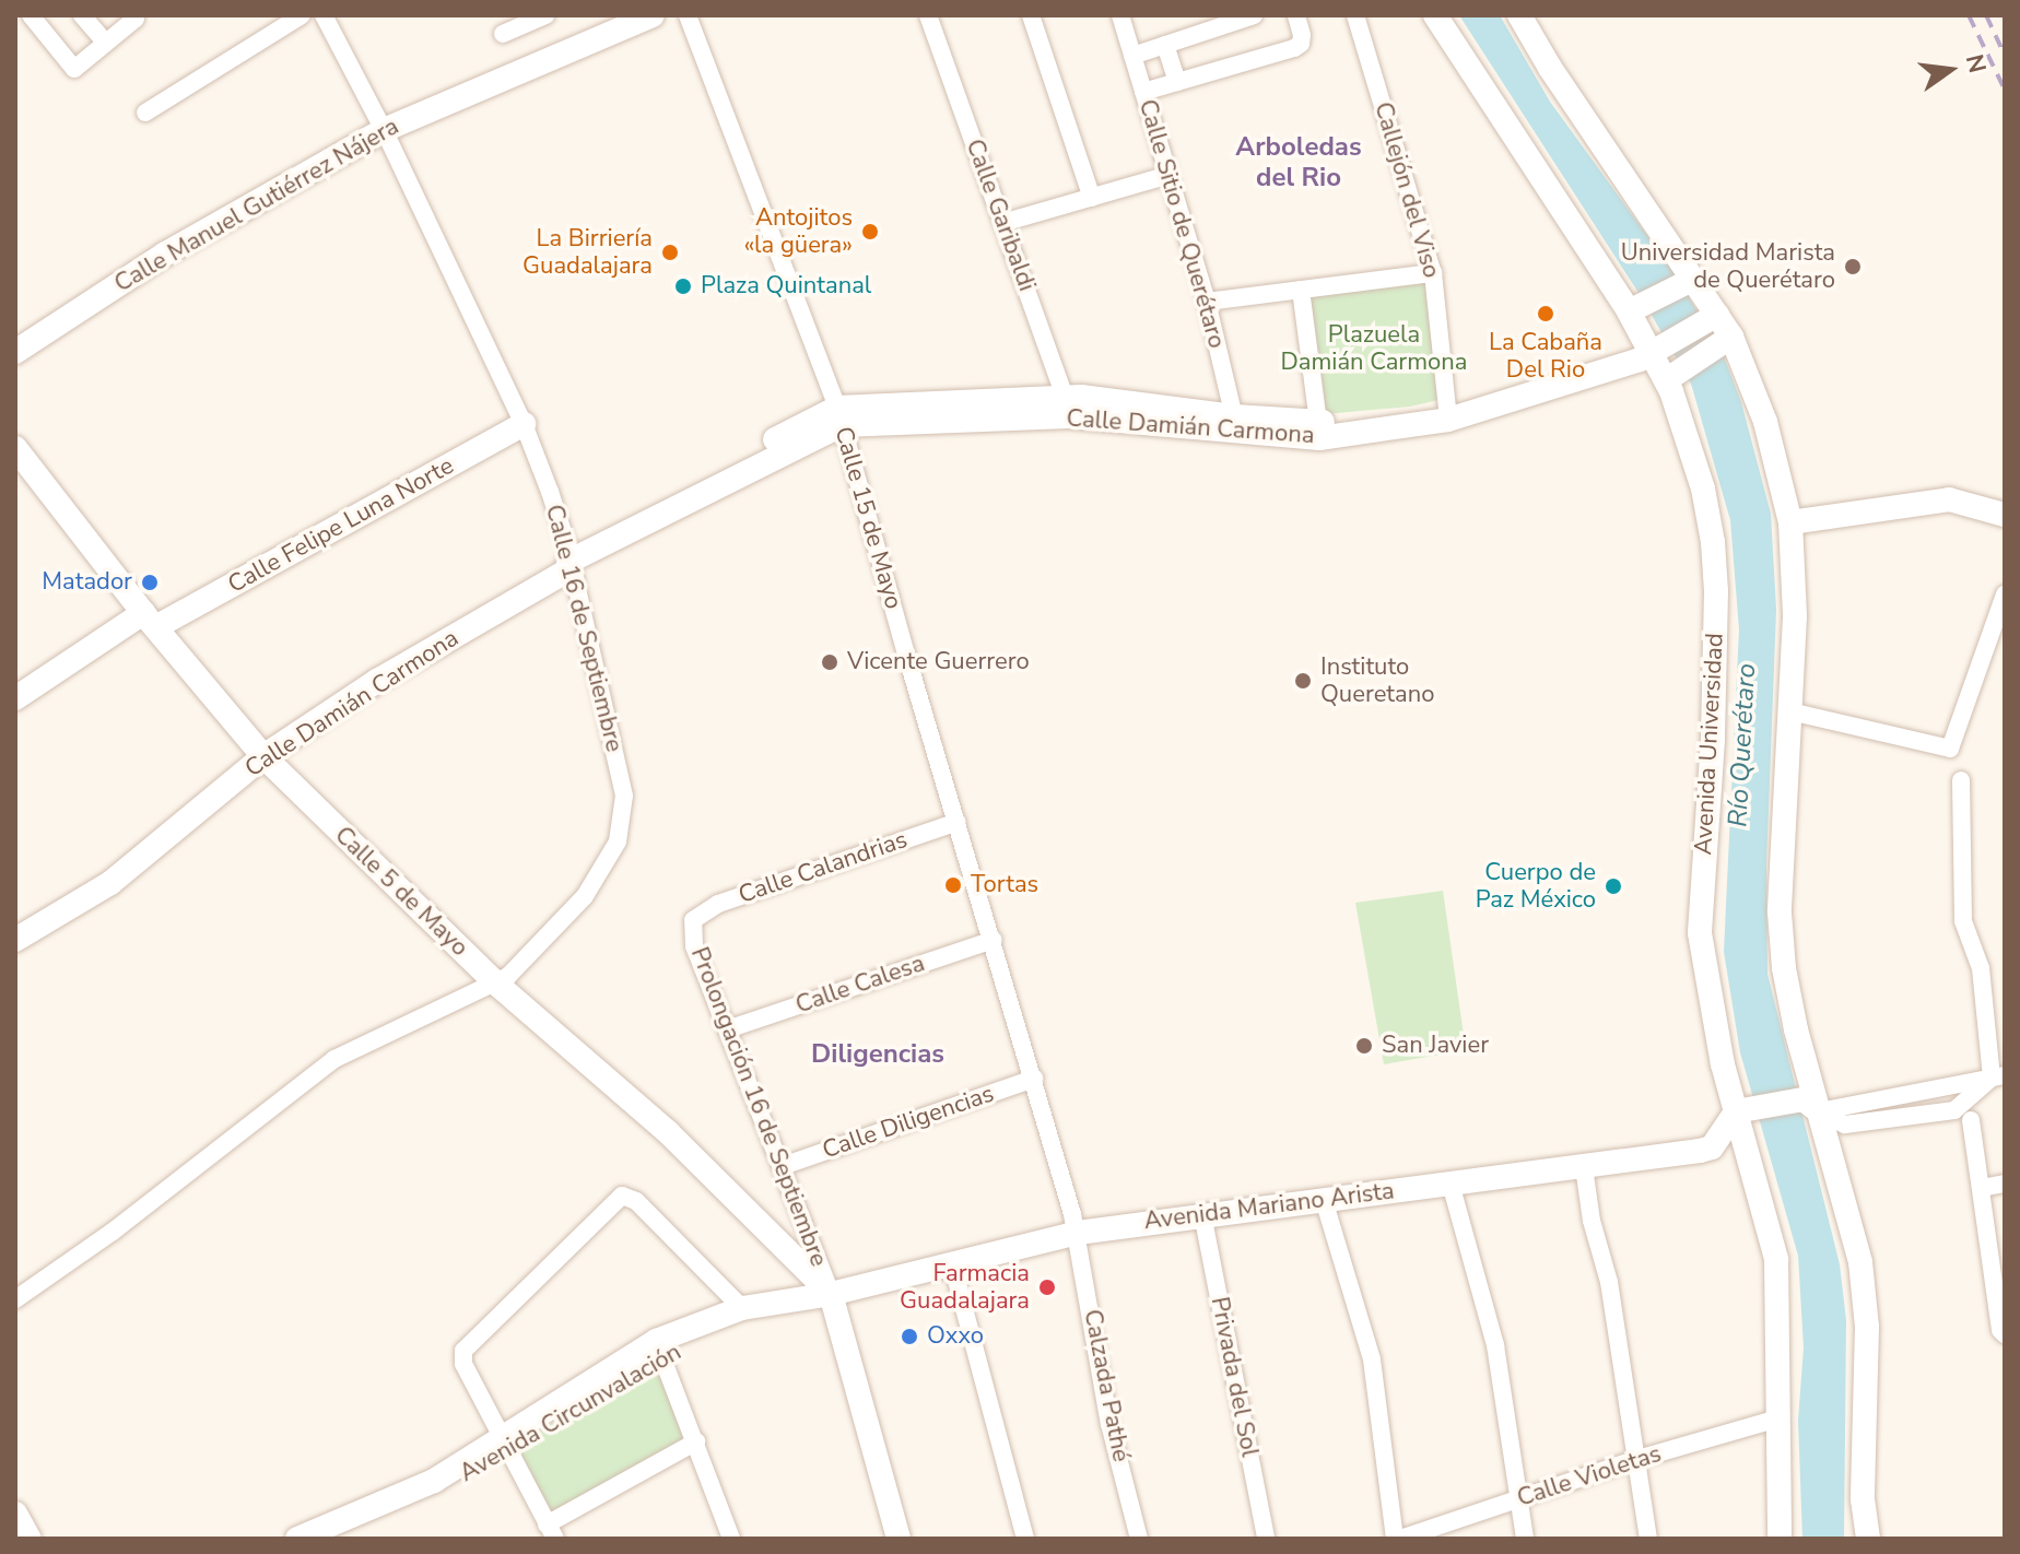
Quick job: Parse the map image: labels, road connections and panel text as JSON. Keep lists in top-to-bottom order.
{
  "streets": {
    "street": [
      "Callejón del Viso",
      "Calle Manuel Gutiérrez Nájera",
      "Calle Garibaldi",
      "Calle Sitio de Querétaro",
      "Calle Damián Carmona",
      "Calle 15 de Mayo",
      "Calle Felipe Luna Norte",
      "Calle 16 de Septiembre",
      "Avenida Universidad",
      "Calle Calandrias",
      "Calle 5 de Mayo",
      "Calle Calesa",
      "Prolongación 16 de Septiembre",
      "Calle Diligencias",
      "Avenida Mariano Arista",
      "Privada del Sol",
      "Calzada Pathé",
      "Avenida Circunvalación",
      "Calle Violetas"
    ]
  },
  "crossings": [
    ["Callejón del Viso", "Calle Damián Carmona"],
    ["Calle Manuel Gutiérrez Nájera", "Calle 16 de Septiembre"],
    ["Calle Garibaldi", "Calle Damián Carmona"],
    ["Calle Sitio de Querétaro", "Calle Damián Carmona"],
    ["Calle Damián Carmona", "Calle 15 de Mayo"],
    ["Calle Damián Carmona", "Calle 16 de Septiembre"],
    ["Calle Damián Carmona", "Avenida Universidad"],
    ["Calle Damián Carmona", "Calle 5 de Mayo"],
    ["Calle 15 de Mayo", "Calle Calandrias"],
    ["Calle 15 de Mayo", "Calle Calesa"],
    ["Calle 15 de Mayo", "Calle Diligencias"],
    ["Calle 15 de Mayo", "Avenida Mariano Arista"],
    ["Calle 15 de Mayo", "Calzada Pathé"],
    ["Calle Felipe Luna Norte", "Calle 16 de Septiembre"],
    ["Calle Felipe Luna Norte", "Calle 5 de Mayo"],
    ["Calle 16 de Septiembre", "Calle 5 de Mayo"],
    ["Avenida Universidad", "Avenida Mariano Arista"],
    ["Avenida Universidad", "Calle Violetas"],
    ["Calle Calandrias", "Prolongación 16 de Septiembre"],
    ["Calle 5 de Mayo", "Prolongación 16 de Septiembre"],
    ["Calle 5 de Mayo", "Avenida Mariano Arista"],
    ["Calle 5 de Mayo", "Avenida Circunvalación"],
    ["Calle Calesa", "Prolongación 16 de Septiembre"],
    ["Prolongación 16 de Septiembre", "Calle Diligencias"],
    ["Prolongación 16 de Septiembre", "Avenida Mariano Arista"],
    ["Prolongación 16 de Septiembre", "Avenida Circunvalación"],
    ["Avenida Mariano Arista", "Privada del Sol"],
    ["Avenida Mariano Arista", "Calzada Pathé"],
    ["Avenida Mariano Arista", "Avenida Circunvalación"]
  ],
  "districts": ["Arboledas del Rio", "Diligencias"],
  "water": ["Río Querétaro"],
  "parks": ["Plazuela Damián Carmona"],
  "places": [
    "Antojitos «la güera»",
    "La Birriería Guadalajara",
    "Universidad Marista de Querétaro",
    "Plaza Quintanal",
    "La Cabaña Del Rio",
    "Matador",
    "Vicente Guerrero",
    "Instituto Queretano",
    "Tortas",
    "Cuerpo de Paz México",
    "San Javier",
    "Farmacia Guadalajara",
    "Oxxo"
  ],
  "north": "right"
}
